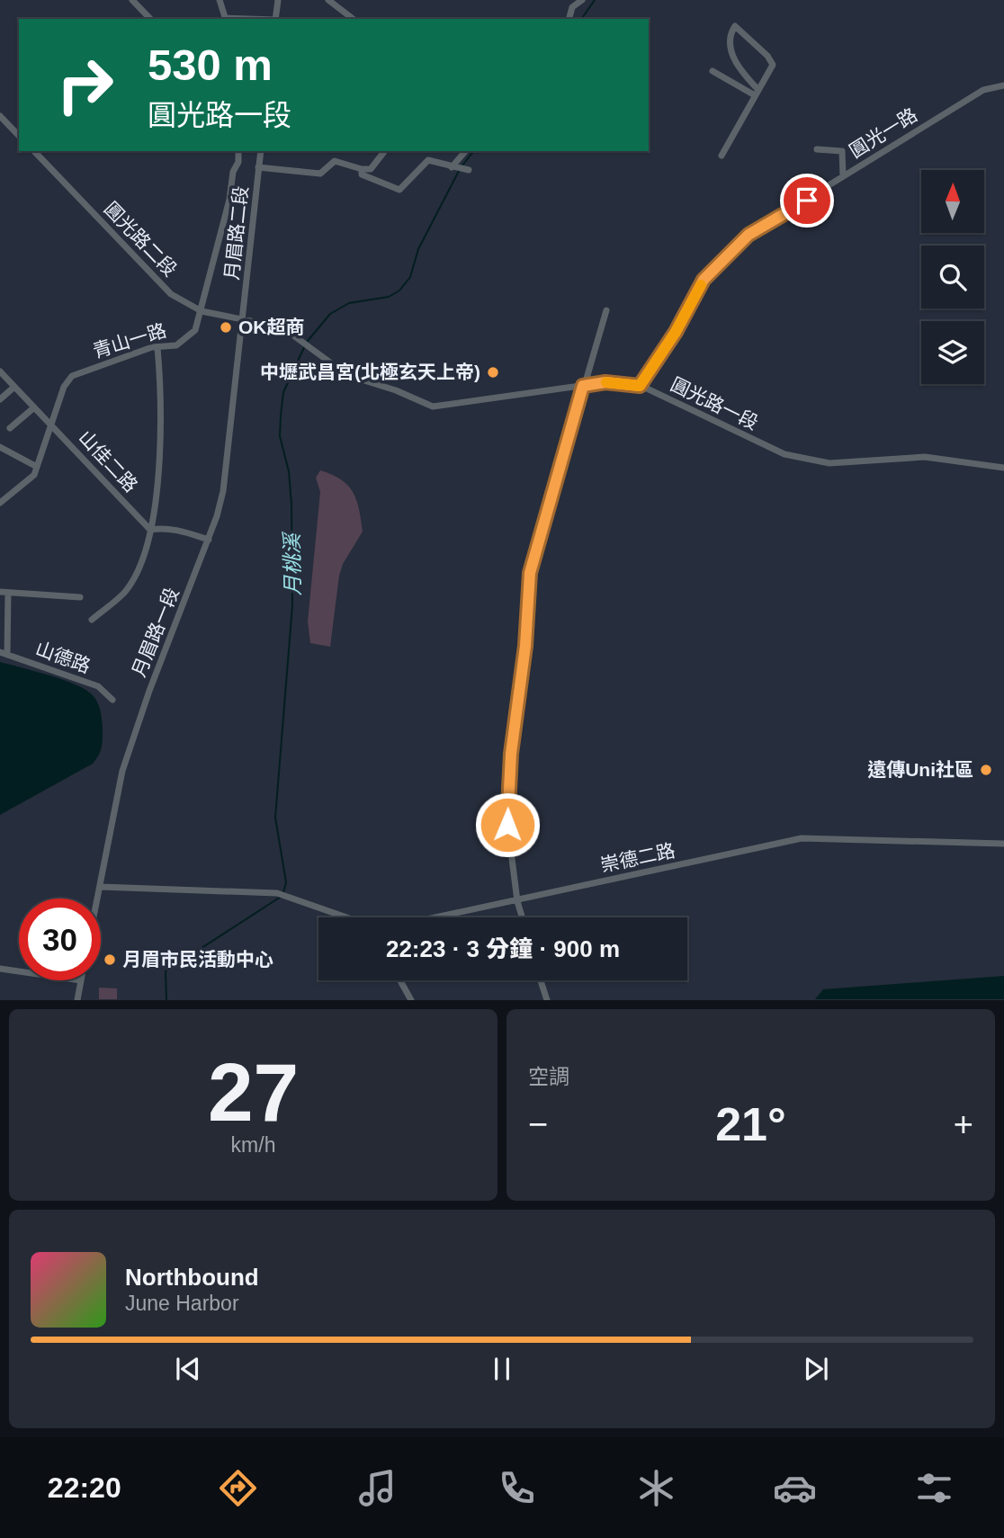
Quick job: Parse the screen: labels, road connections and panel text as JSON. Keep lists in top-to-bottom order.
{
  "streets": {
    "street": [
      "圓光一路",
      "月眉路二段",
      "圓光路二段",
      "青山一路",
      "圓光路一段",
      "山佳二路",
      "月眉路一段",
      "山德路",
      "崇德二路"
    ]
  },
  "crossings": [
    ["圓光一路", "圓光路一段"],
    ["月眉路二段", "圓光路二段"],
    ["月眉路二段", "圓光路一段"],
    ["月眉路二段", "月眉路一段"],
    ["圓光路二段", "青山一路"],
    ["圓光路二段", "圓光路一段"],
    ["圓光路二段", "月眉路一段"],
    ["青山一路", "山佳二路"],
    ["圓光路一段", "月眉路一段"],
    ["月眉路一段", "崇德二路"]
  ],
  "water": ["月桃溪"],
  "places": [
    "OK超商",
    "中壢武昌宮(北極玄天上帝)",
    "遠傳Uni社區",
    "月眉市民活動中心"
  ],
  "north": "top",
  "page": {
    "turn": ["530 m", "圓光路一段"],
    "limit": "30",
    "trip": "22:23 · 3 分鐘 · 900 m",
    "tile": [
      ["27", "km/h"],
      "空調"
    ],
    "heat": ["−", "21°", "+"],
    "song": ["Northbound", "June Harbor"],
    "tabs": "22:20"
  }
}
